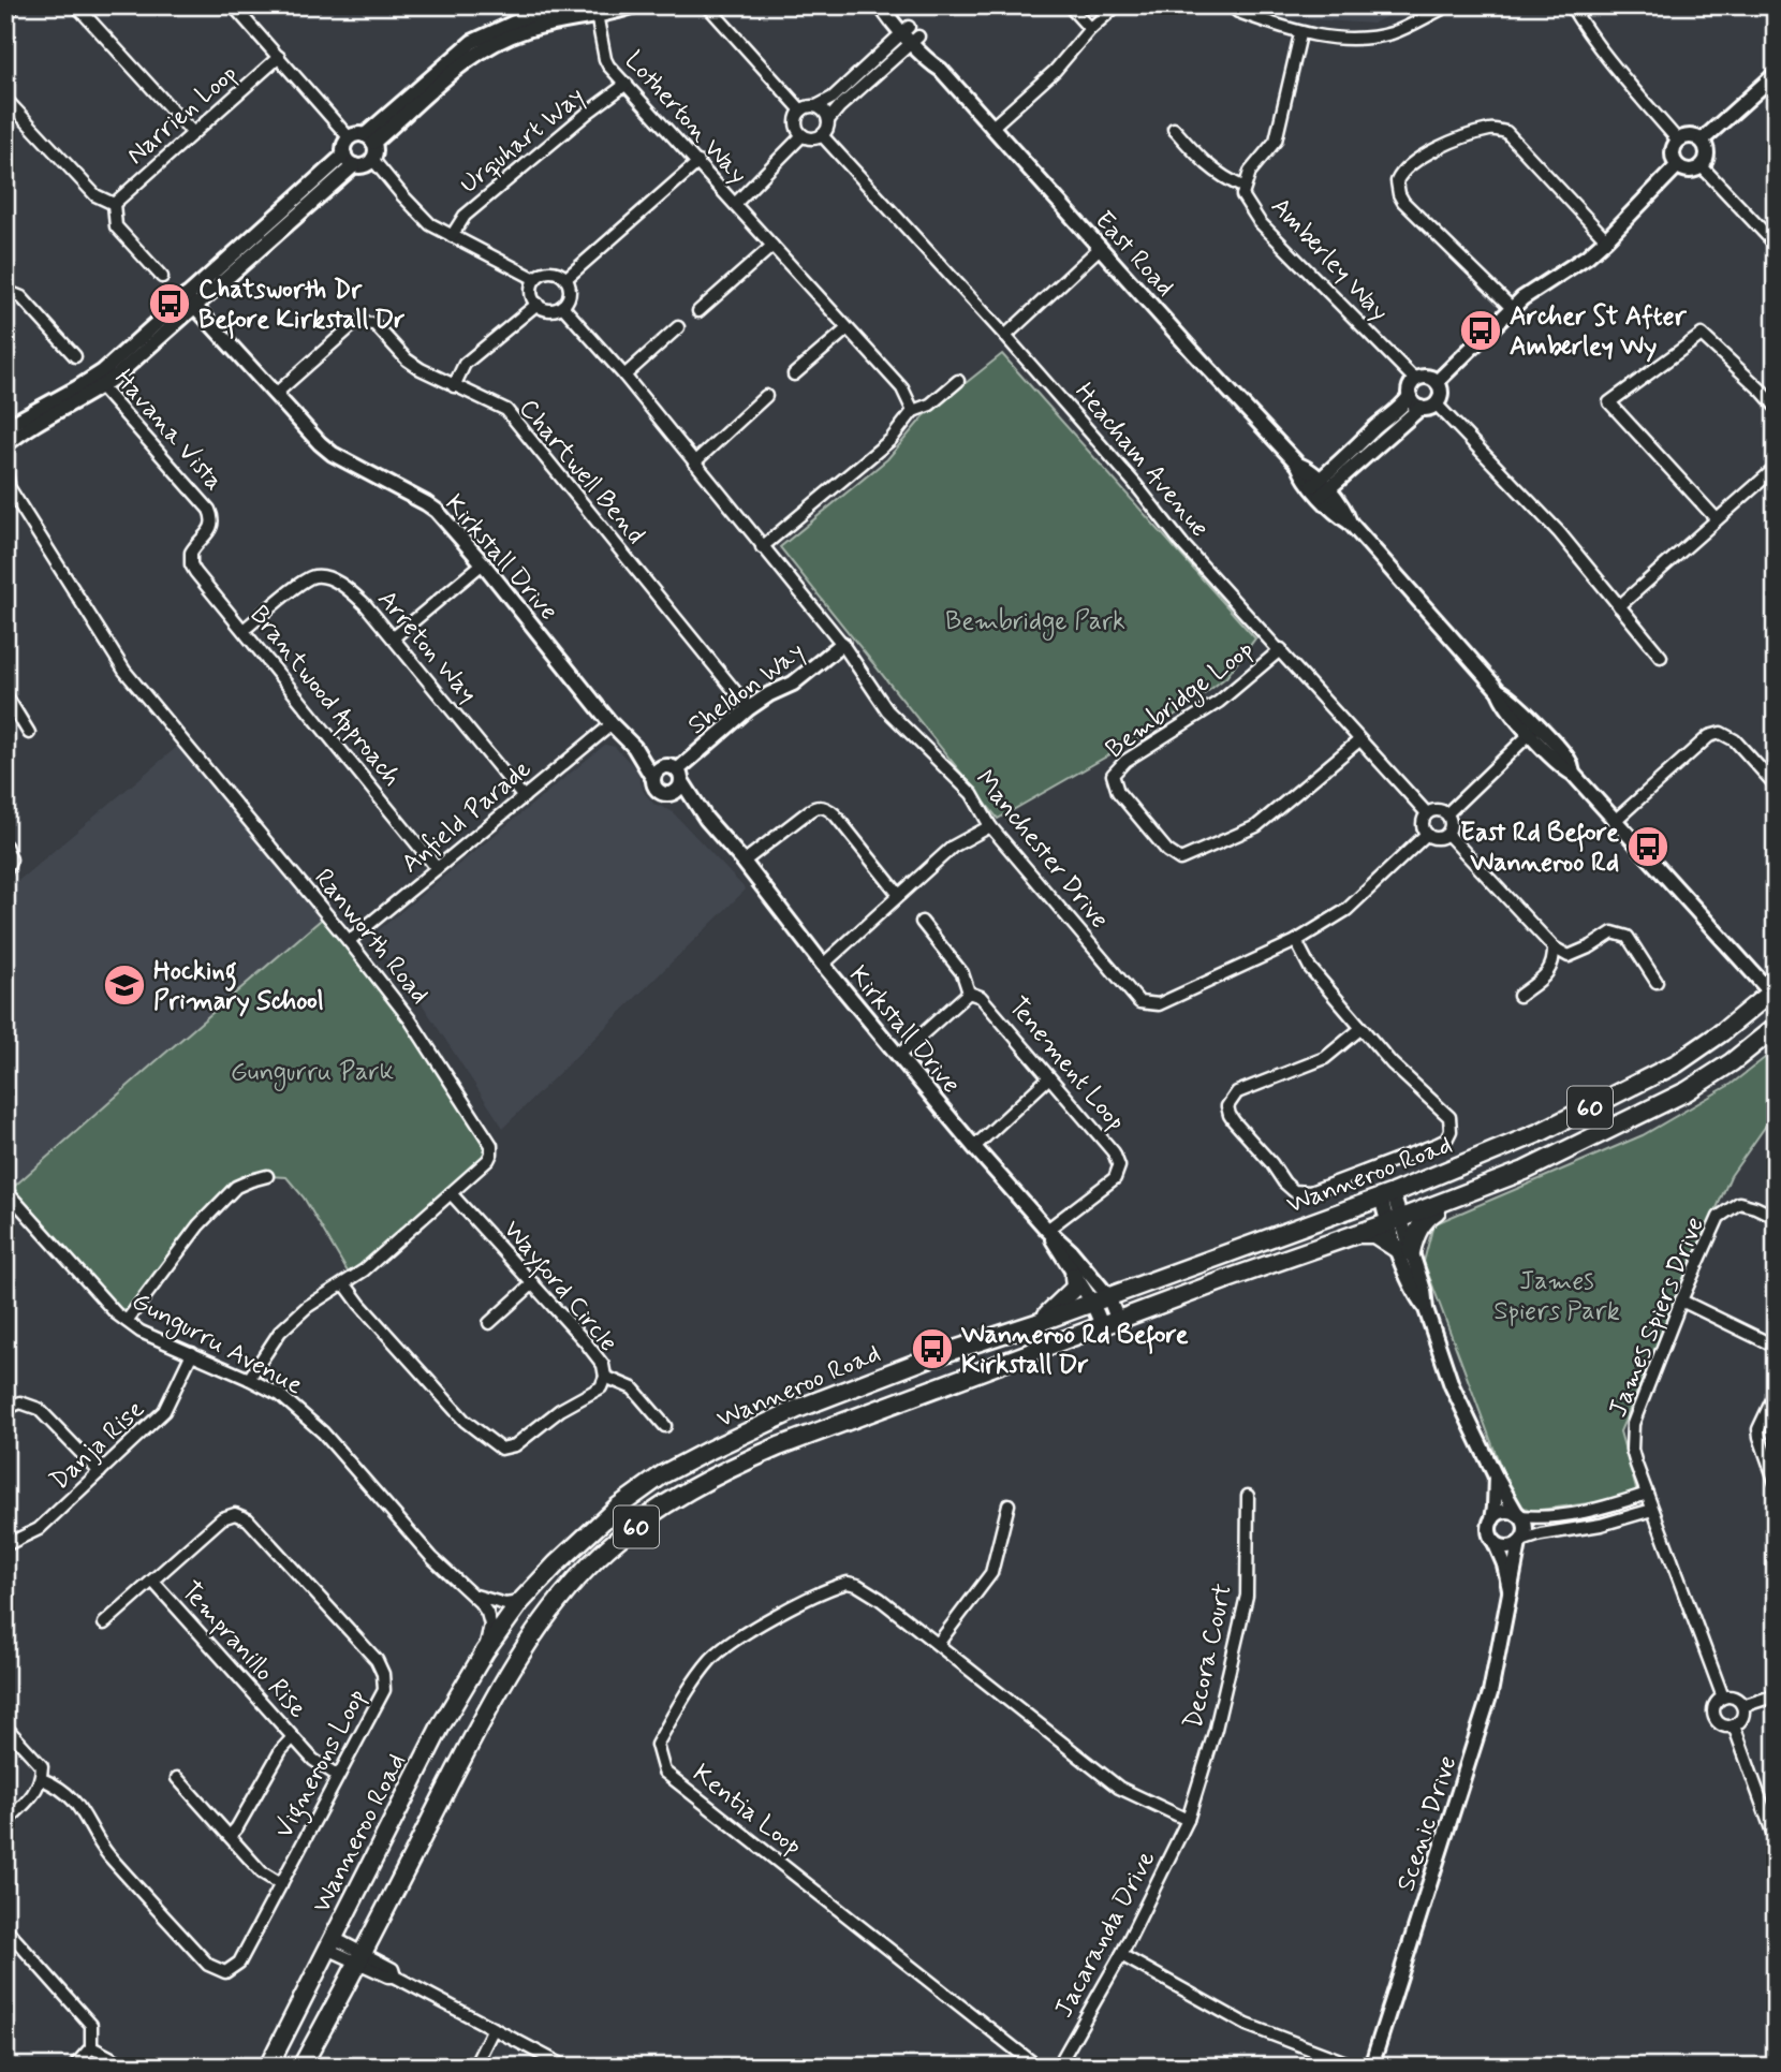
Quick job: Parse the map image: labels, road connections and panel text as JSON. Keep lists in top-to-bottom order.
{
  "streets": {
    "highway": ["60", "Wanneroo Road"],
    "street": [
      "Narrien Loop",
      "Lotherton Way",
      "Urquhart Way",
      "East Road",
      "Amberley Way",
      "Havana Vista",
      "Heacham Avenue",
      "Chartwell Bend",
      "Kirkstall Drive",
      "Arreton Way",
      "Sheldon Way",
      "Brantwood Approach",
      "Bembridge Loop",
      "Anfield Parade",
      "Manchester Drive",
      "Ranworth Road",
      "Tenement Loop",
      "Wayford Circle",
      "James Spiers Drive",
      "Gungurru Avenue",
      "Danja Rise",
      "Tempranillo Rise",
      "Decora Court",
      "Vignerons Loop",
      "Kentia Loop",
      "Scenic Drive",
      "Jacaranda Drive"
    ]
  },
  "crossings": [
    ["Lotherton Way", "Urquhart Way"],
    ["East Road", "Wanneroo Road"],
    ["Havana Vista", "Brantwood Approach"],
    ["Heacham Avenue", "Bembridge Loop"],
    ["Heacham Avenue", "Manchester Drive"],
    ["Chartwell Bend", "Kirkstall Drive"],
    ["Chartwell Bend", "Sheldon Way"],
    ["Kirkstall Drive", "Sheldon Way"],
    ["Kirkstall Drive", "Anfield Parade"],
    ["Kirkstall Drive", "Tenement Loop"],
    ["Kirkstall Drive", "Wanneroo Road"],
    ["Arreton Way", "Brantwood Approach"],
    ["Arreton Way", "Anfield Parade"],
    ["Sheldon Way", "Manchester Drive"],
    ["Brantwood Approach", "Anfield Parade"],
    ["Anfield Parade", "Ranworth Road"],
    ["Ranworth Road", "Wayford Circle"],
    ["Ranworth Road", "Gungurru Avenue"],
    ["Wanneroo Road", "Gungurru Avenue"],
    ["Gungurru Avenue", "Danja Rise"],
    ["Tempranillo Rise", "Vignerons Loop"],
    ["Decora Court", "Kentia Loop"],
    ["Decora Court", "Jacaranda Drive"],
    ["Kentia Loop", "Jacaranda Drive"]
  ],
  "parks": ["Bembridge Park", "Gungurru Park", "James Spiers Park"],
  "places": {
    "bus stop": [
      "Chatsworth Dr Before Kirkstall Dr",
      "Archer St After Amberley Wy",
      "East Rd Before Wanneroo Rd",
      "Wanneroo Rd Before Kirkstall Dr"
    ],
    "school or university": ["Hocking Primary School"]
  }
}
